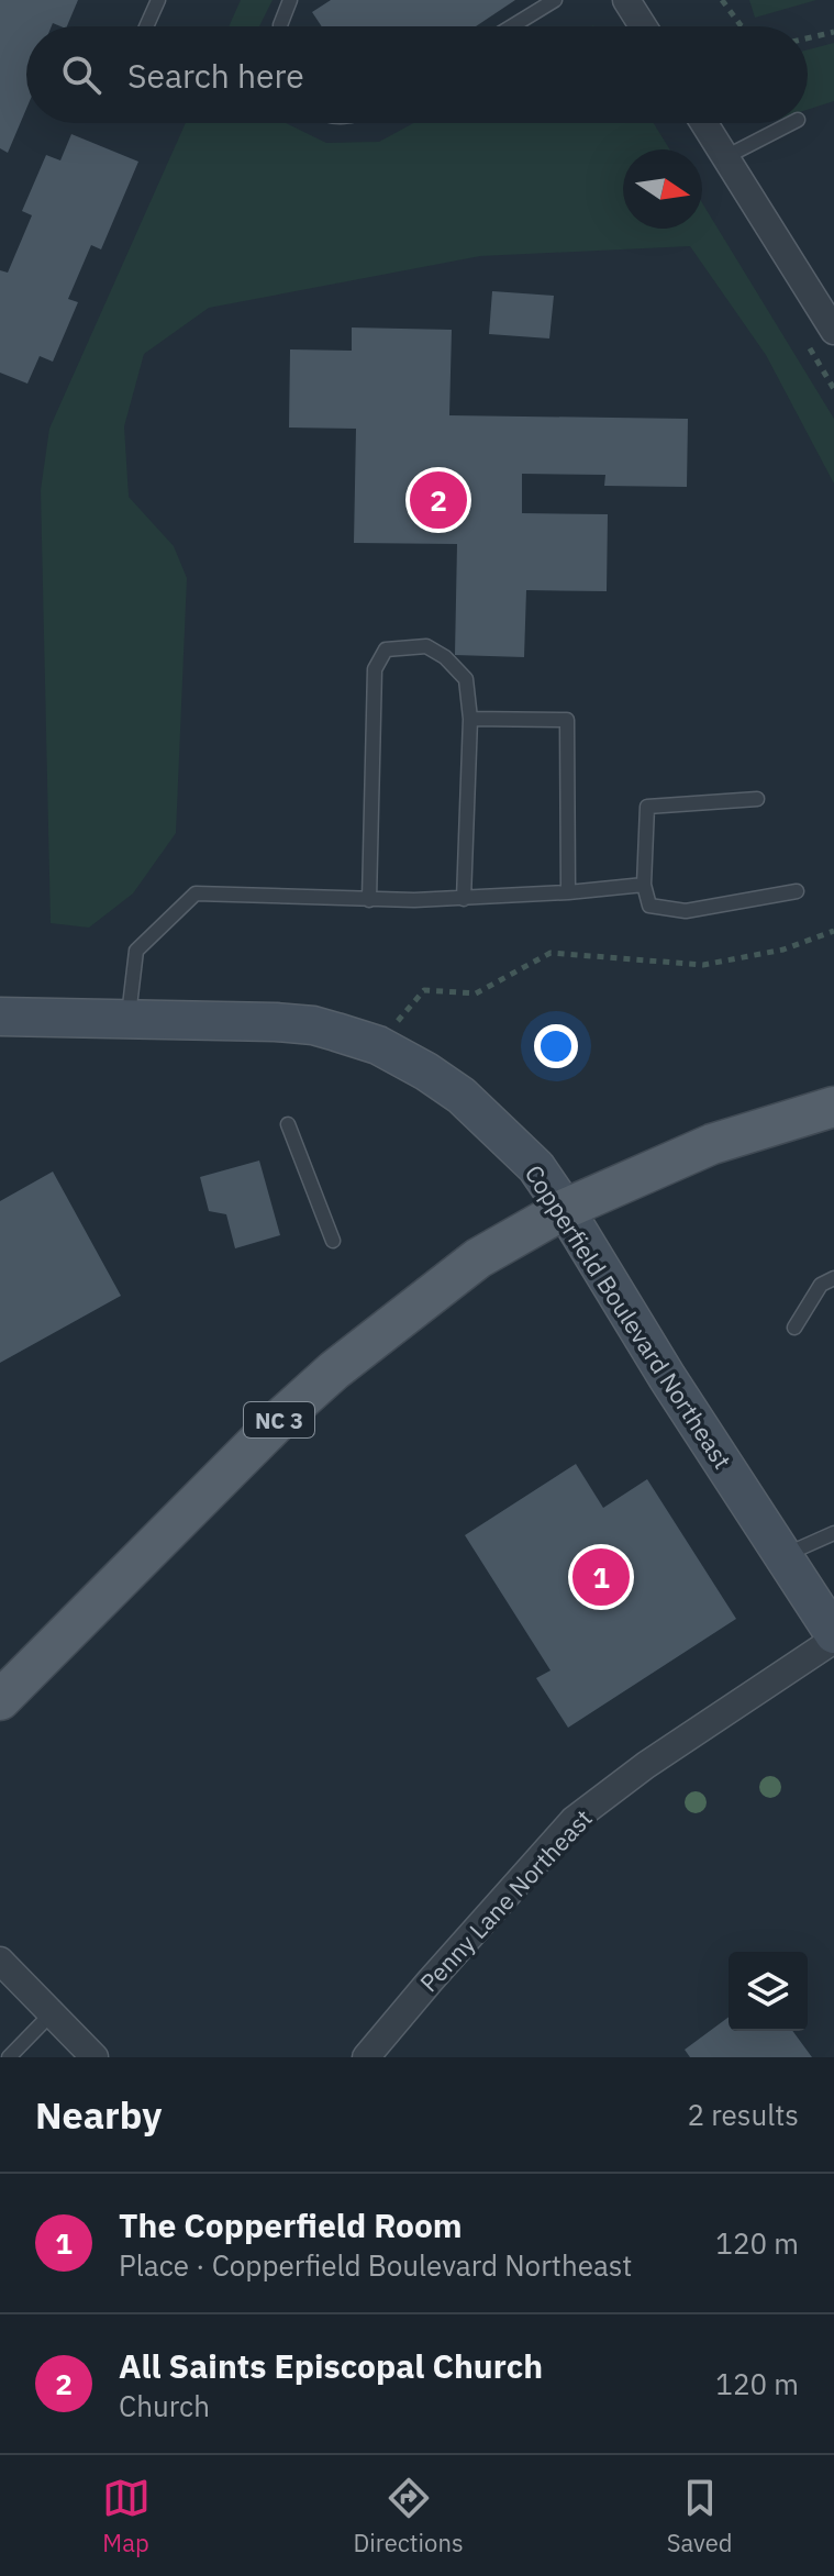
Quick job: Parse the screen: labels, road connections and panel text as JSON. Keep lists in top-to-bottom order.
{
  "streets": {
    "main road": ["Copperfield Boulevard Northeast", "NC 3"],
    "street": ["Penny Lane Northeast"]
  },
  "crossings": [
    ["Copperfield Boulevard Northeast", "NC 3"],
    ["Copperfield Boulevard Northeast", "Penny Lane Northeast"]
  ],
  "north": "right",
  "page": {
    "search": "Search here",
    "pins": ["2", "1"],
    "heading": ["Nearby", "2 results"],
    "list": [
      {
        "mark": "1",
        "name": "The Copperfield Room",
        "note": "Place · Copperfield Boulevard Northeast",
        "value": "120 m"
      },
      {
        "mark": "2",
        "name": "All Saints Episcopal Church",
        "note": "Church",
        "value": "120 m"
      }
    ],
    "nav": ["Map", "Directions", "Saved"]
  }
}
